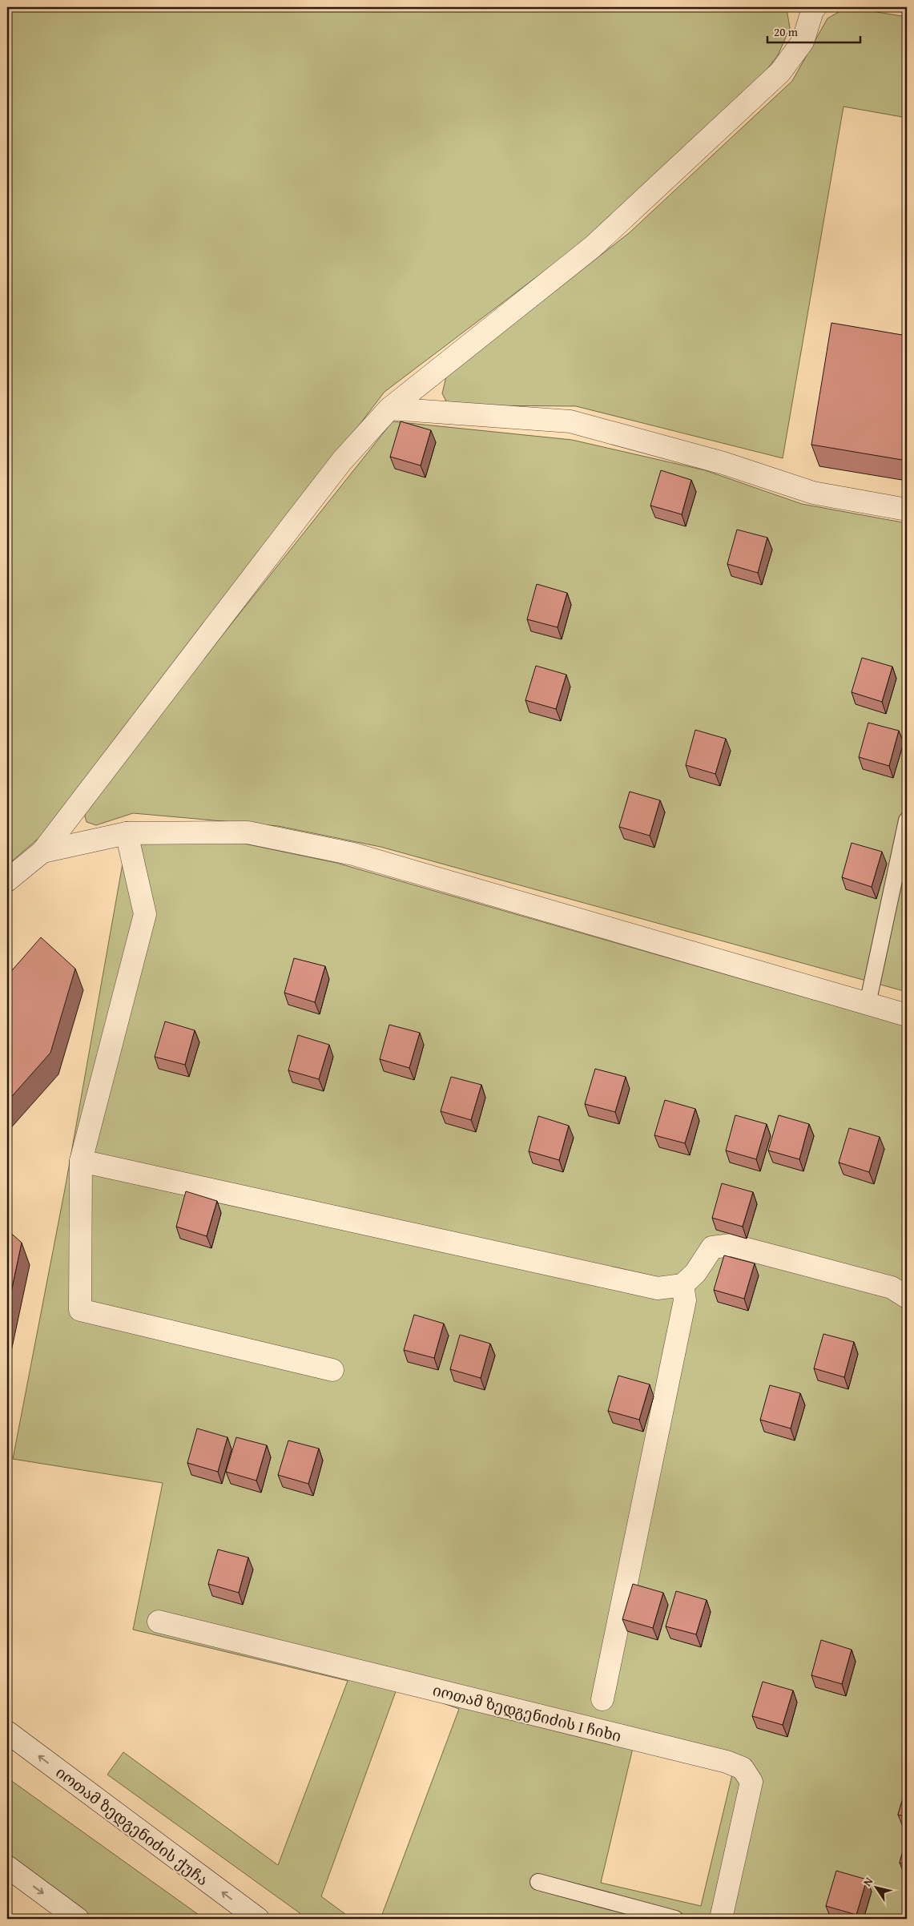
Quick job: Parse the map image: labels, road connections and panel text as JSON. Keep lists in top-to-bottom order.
{
  "streets": {
    "street": ["იოთამ ზედგენიძის I ჩიხი", "იოთამ ზედგენიძის ქუჩა"]
  },
  "one_way": ["იოთამ ზედგენიძის ქუჩა"],
  "scale_bar": "20 m",
  "north": "top left"
}
